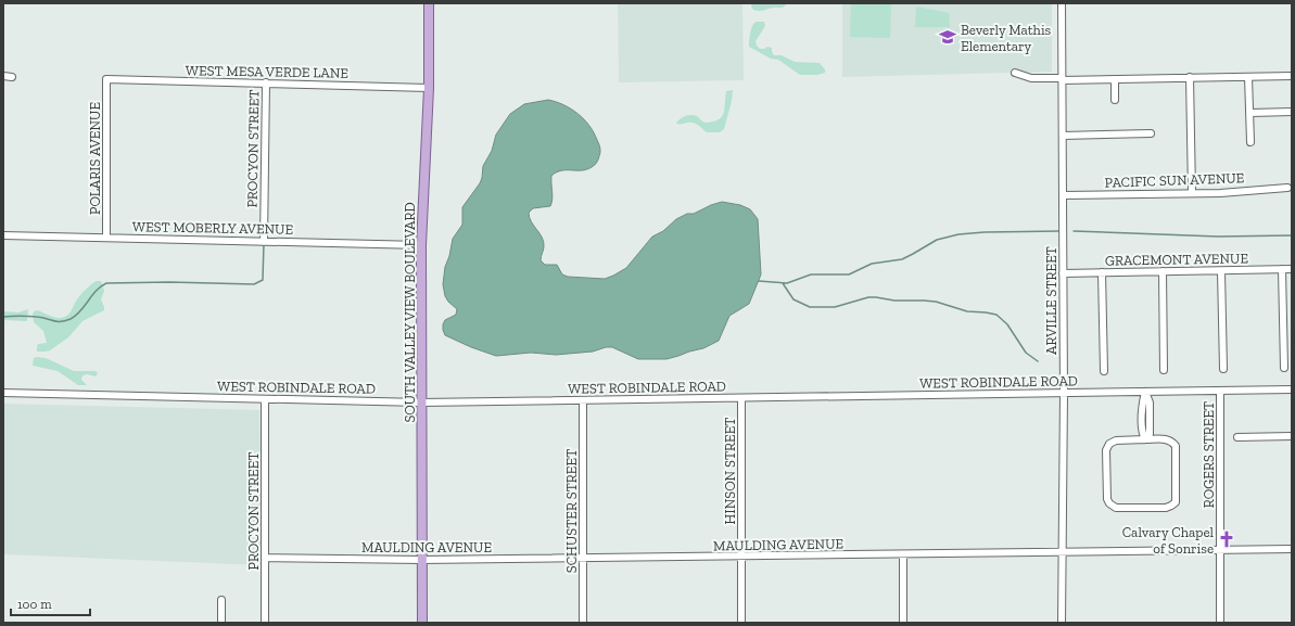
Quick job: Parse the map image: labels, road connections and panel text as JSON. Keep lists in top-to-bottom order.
{
  "streets": {
    "main road": ["SOUTH VALLEY VIEW BOULEVARD"],
    "street": [
      "WEST MESA VERDE LANE",
      "PROCYON STREET",
      "POLARIS AVENUE",
      "PACIFIC SUN AVENUE",
      "WEST MOBERLY AVENUE",
      "GRACEMONT AVENUE",
      "ARVILLE STREET",
      "WEST ROBINDALE ROAD",
      "ROGERS STREET",
      "HINSON STREET",
      "SCHUSTER STREET",
      "MAULDING AVENUE"
    ]
  },
  "crossings": [
    ["WEST MESA VERDE LANE", "PROCYON STREET"],
    ["WEST MESA VERDE LANE", "POLARIS AVENUE"],
    ["WEST MESA VERDE LANE", "SOUTH VALLEY VIEW BOULEVARD"],
    ["PROCYON STREET", "WEST MOBERLY AVENUE"],
    ["PROCYON STREET", "WEST ROBINDALE ROAD"],
    ["PROCYON STREET", "MAULDING AVENUE"],
    ["POLARIS AVENUE", "WEST MOBERLY AVENUE"],
    ["PACIFIC SUN AVENUE", "ARVILLE STREET"],
    ["WEST MOBERLY AVENUE", "SOUTH VALLEY VIEW BOULEVARD"],
    ["GRACEMONT AVENUE", "ARVILLE STREET"],
    ["ARVILLE STREET", "WEST ROBINDALE ROAD"],
    ["ARVILLE STREET", "MAULDING AVENUE"],
    ["SOUTH VALLEY VIEW BOULEVARD", "WEST ROBINDALE ROAD"],
    ["SOUTH VALLEY VIEW BOULEVARD", "MAULDING AVENUE"],
    ["WEST ROBINDALE ROAD", "ROGERS STREET"],
    ["WEST ROBINDALE ROAD", "HINSON STREET"],
    ["WEST ROBINDALE ROAD", "SCHUSTER STREET"],
    ["ROGERS STREET", "MAULDING AVENUE"],
    ["HINSON STREET", "MAULDING AVENUE"],
    ["SCHUSTER STREET", "MAULDING AVENUE"]
  ],
  "places": {
    "school or university": ["Beverly Mathis Elementary"],
    "church": ["Calvary Chapel of Sonrise"]
  },
  "scale_bar": "100 m"
}
